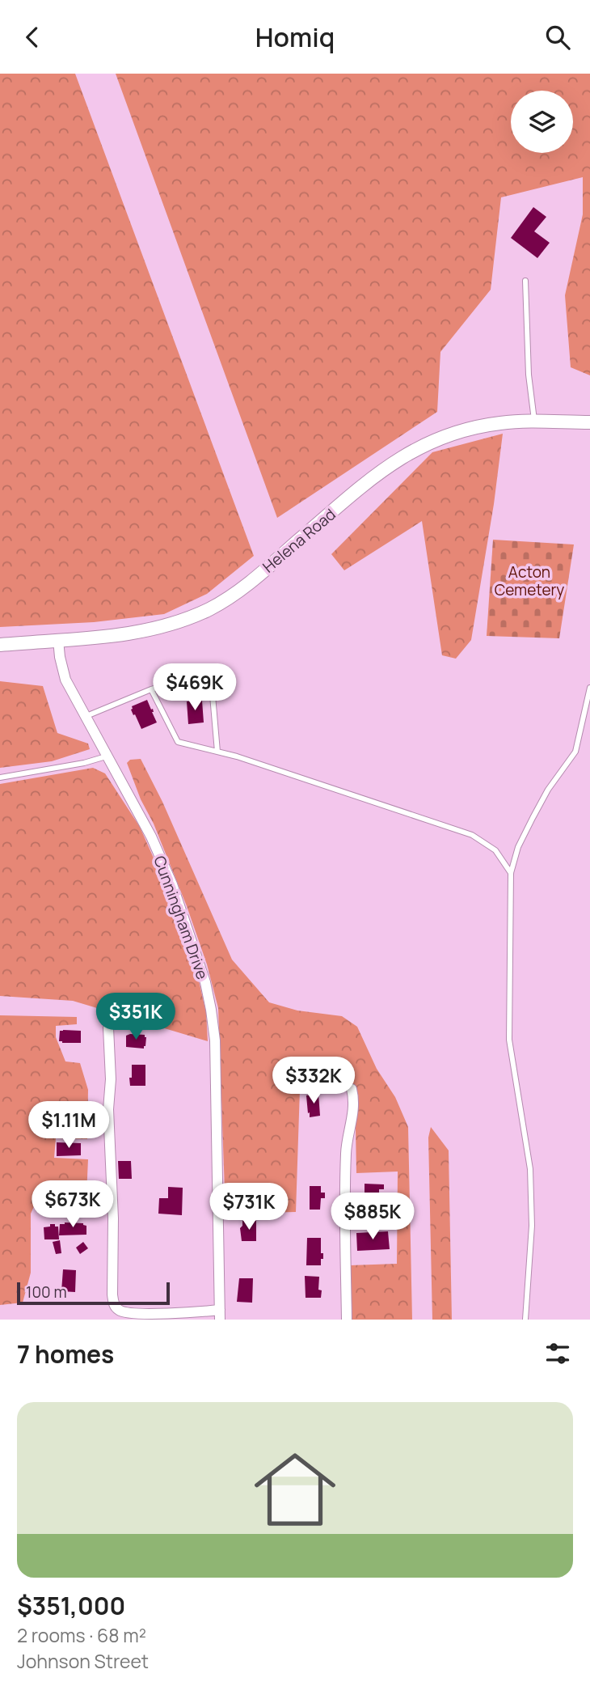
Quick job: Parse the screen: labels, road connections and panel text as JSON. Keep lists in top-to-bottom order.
{
  "streets": {
    "main road": ["Helena Road"],
    "street": ["Cunningham Drive"]
  },
  "crossings": [
    ["Helena Road", "Cunningham Drive"]
  ],
  "parks": ["Acton Cemetery"],
  "scale_bar": "100 m",
  "page": {
    "header": "Homiq",
    "price": [
      "$469K",
      "$351K",
      "$332K",
      "$1.11M",
      "$673K",
      "$731K",
      "$885K"
    ],
    "scale": "100 m",
    "heading": "7 homes",
    "list": [
      {
        "name": "$351,000",
        "note": "2 rooms · 68 m² · Johnson Street"
      }
    ]
  }
}
